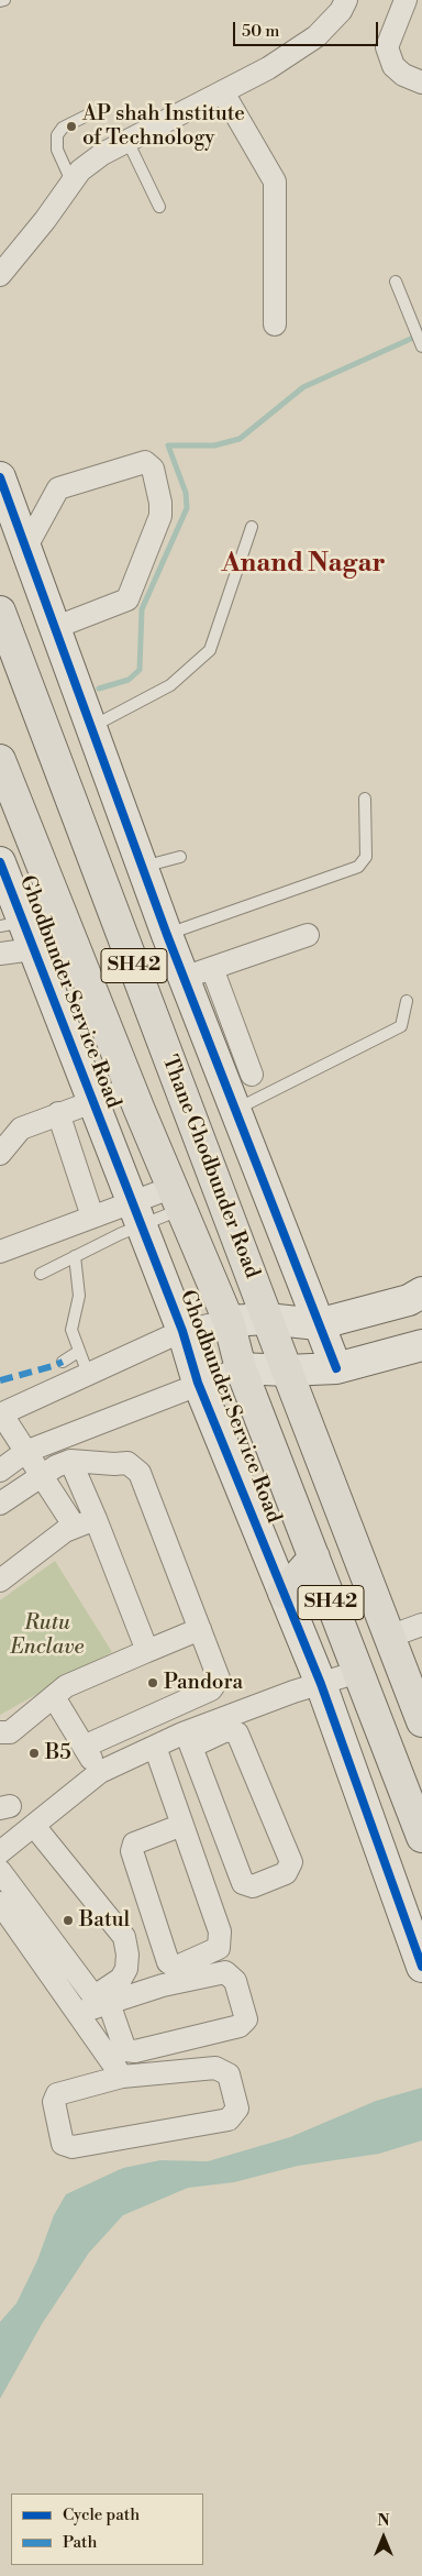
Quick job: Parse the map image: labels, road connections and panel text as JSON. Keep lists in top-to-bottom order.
{
  "streets": {
    "main road": ["SH42", "Thane Ghodbunder Road"],
    "street": ["Ghodbunder Service Road"]
  },
  "districts": ["Anand Nagar"],
  "parks": ["Rutu Enclave"],
  "places": [
    "AP shah Institute of Technology",
    "Pandora",
    "B5",
    "Batul"
  ],
  "legend": ["Cycle path", "Path"],
  "scale_bar": "50 m",
  "north": "top"
}
